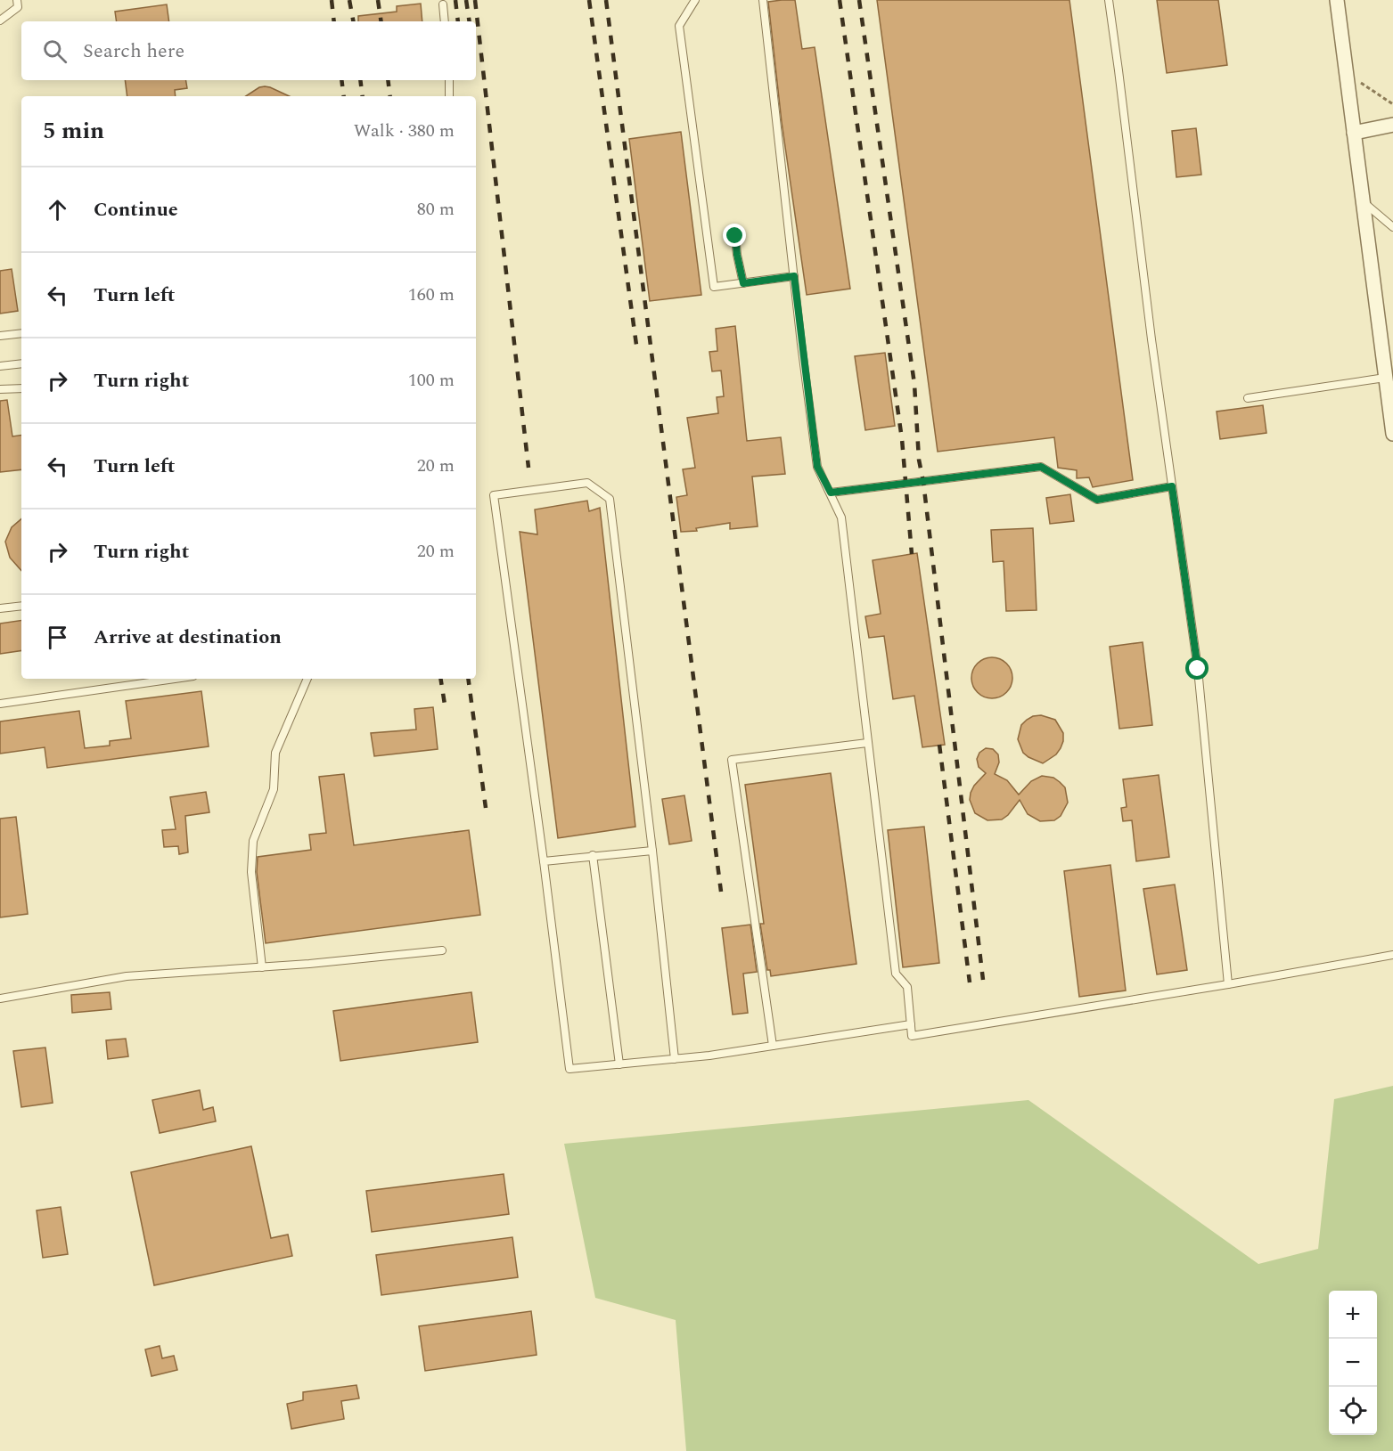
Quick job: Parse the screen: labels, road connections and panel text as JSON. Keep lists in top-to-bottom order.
{
  "page": {
    "search": "Search here",
    "heading": ["5 min", "Walk · 380 m"],
    "list": [
      ["Continue", "80 m"],
      ["Turn left", "160 m"],
      ["Turn right", "100 m"],
      ["Turn left", "20 m"],
      ["Turn right", "20 m"],
      "Arrive at destination"
    ],
    "map_buttons": ["+", "−"]
  }
}
